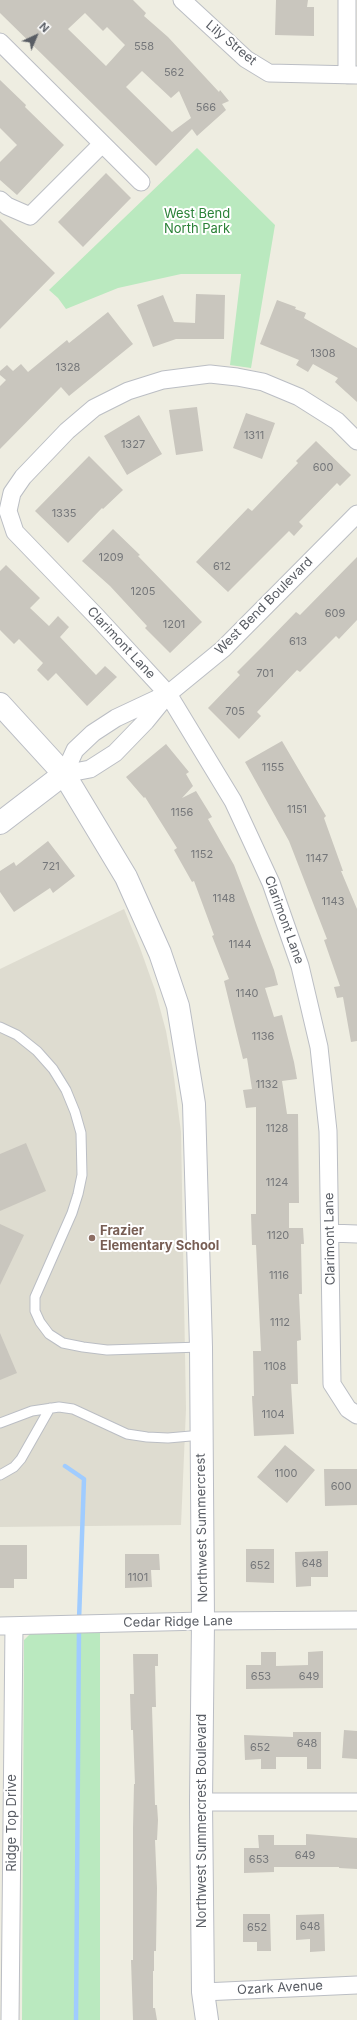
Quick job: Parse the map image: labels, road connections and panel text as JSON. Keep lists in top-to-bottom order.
{
  "streets": {
    "street": [
      "Lily Street",
      "West Bend Boulevard",
      "Clarimont Lane",
      "Northwest Summercrest",
      "Cedar Ridge Lane",
      "Northwest Summercrest Boulevard",
      "Ridge Top Drive",
      "Ozark Avenue"
    ]
  },
  "crossings": [
    ["West Bend Boulevard", "Clarimont Lane"],
    ["Northwest Summercrest", "Cedar Ridge Lane"],
    ["Northwest Summercrest", "Northwest Summercrest Boulevard"],
    ["Cedar Ridge Lane", "Northwest Summercrest Boulevard"],
    ["Cedar Ridge Lane", "Ridge Top Drive"],
    ["Northwest Summercrest Boulevard", "Ozark Avenue"]
  ],
  "parks": ["West Bend North Park"],
  "places": ["Frazier Elementary School"],
  "house_numbers": [
    "558",
    "562",
    "566",
    "1308",
    "1328",
    "1311",
    "1327",
    "600",
    "1335",
    "1209",
    "612",
    "1205",
    "609",
    "1201",
    "613",
    "701",
    "705",
    "1155",
    "1151",
    "1156",
    "1152",
    "1147",
    "721",
    "1148",
    "1143",
    "1144",
    "1140",
    "1136",
    "1132",
    "1128",
    "1124",
    "1120",
    "1116",
    "1112",
    "1108",
    "1104",
    "1100",
    "600",
    "648",
    "652",
    "1101",
    "653",
    "649",
    "648",
    "652",
    "649",
    "653",
    "648",
    "652"
  ],
  "north": "top right"
}
